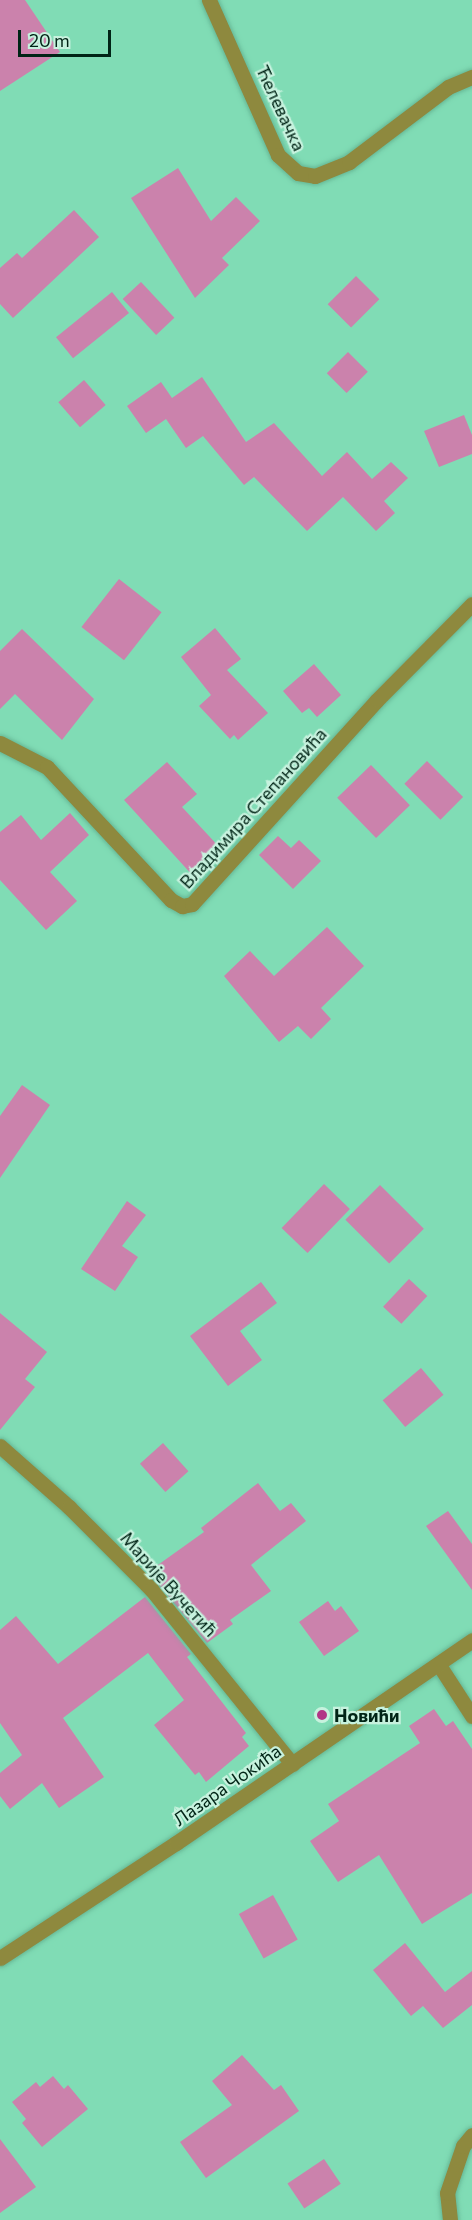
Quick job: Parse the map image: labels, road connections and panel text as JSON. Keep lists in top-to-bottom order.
{
  "streets": {
    "street": [
      "Ћелевачка",
      "Владимира Степановића",
      "Марије Вучетић",
      "Лазара Чокића"
    ]
  },
  "crossings": [
    ["Марије Вучетић", "Лазара Чокића"]
  ],
  "places": ["Новићи"],
  "scale_bar": "20 m"
}
